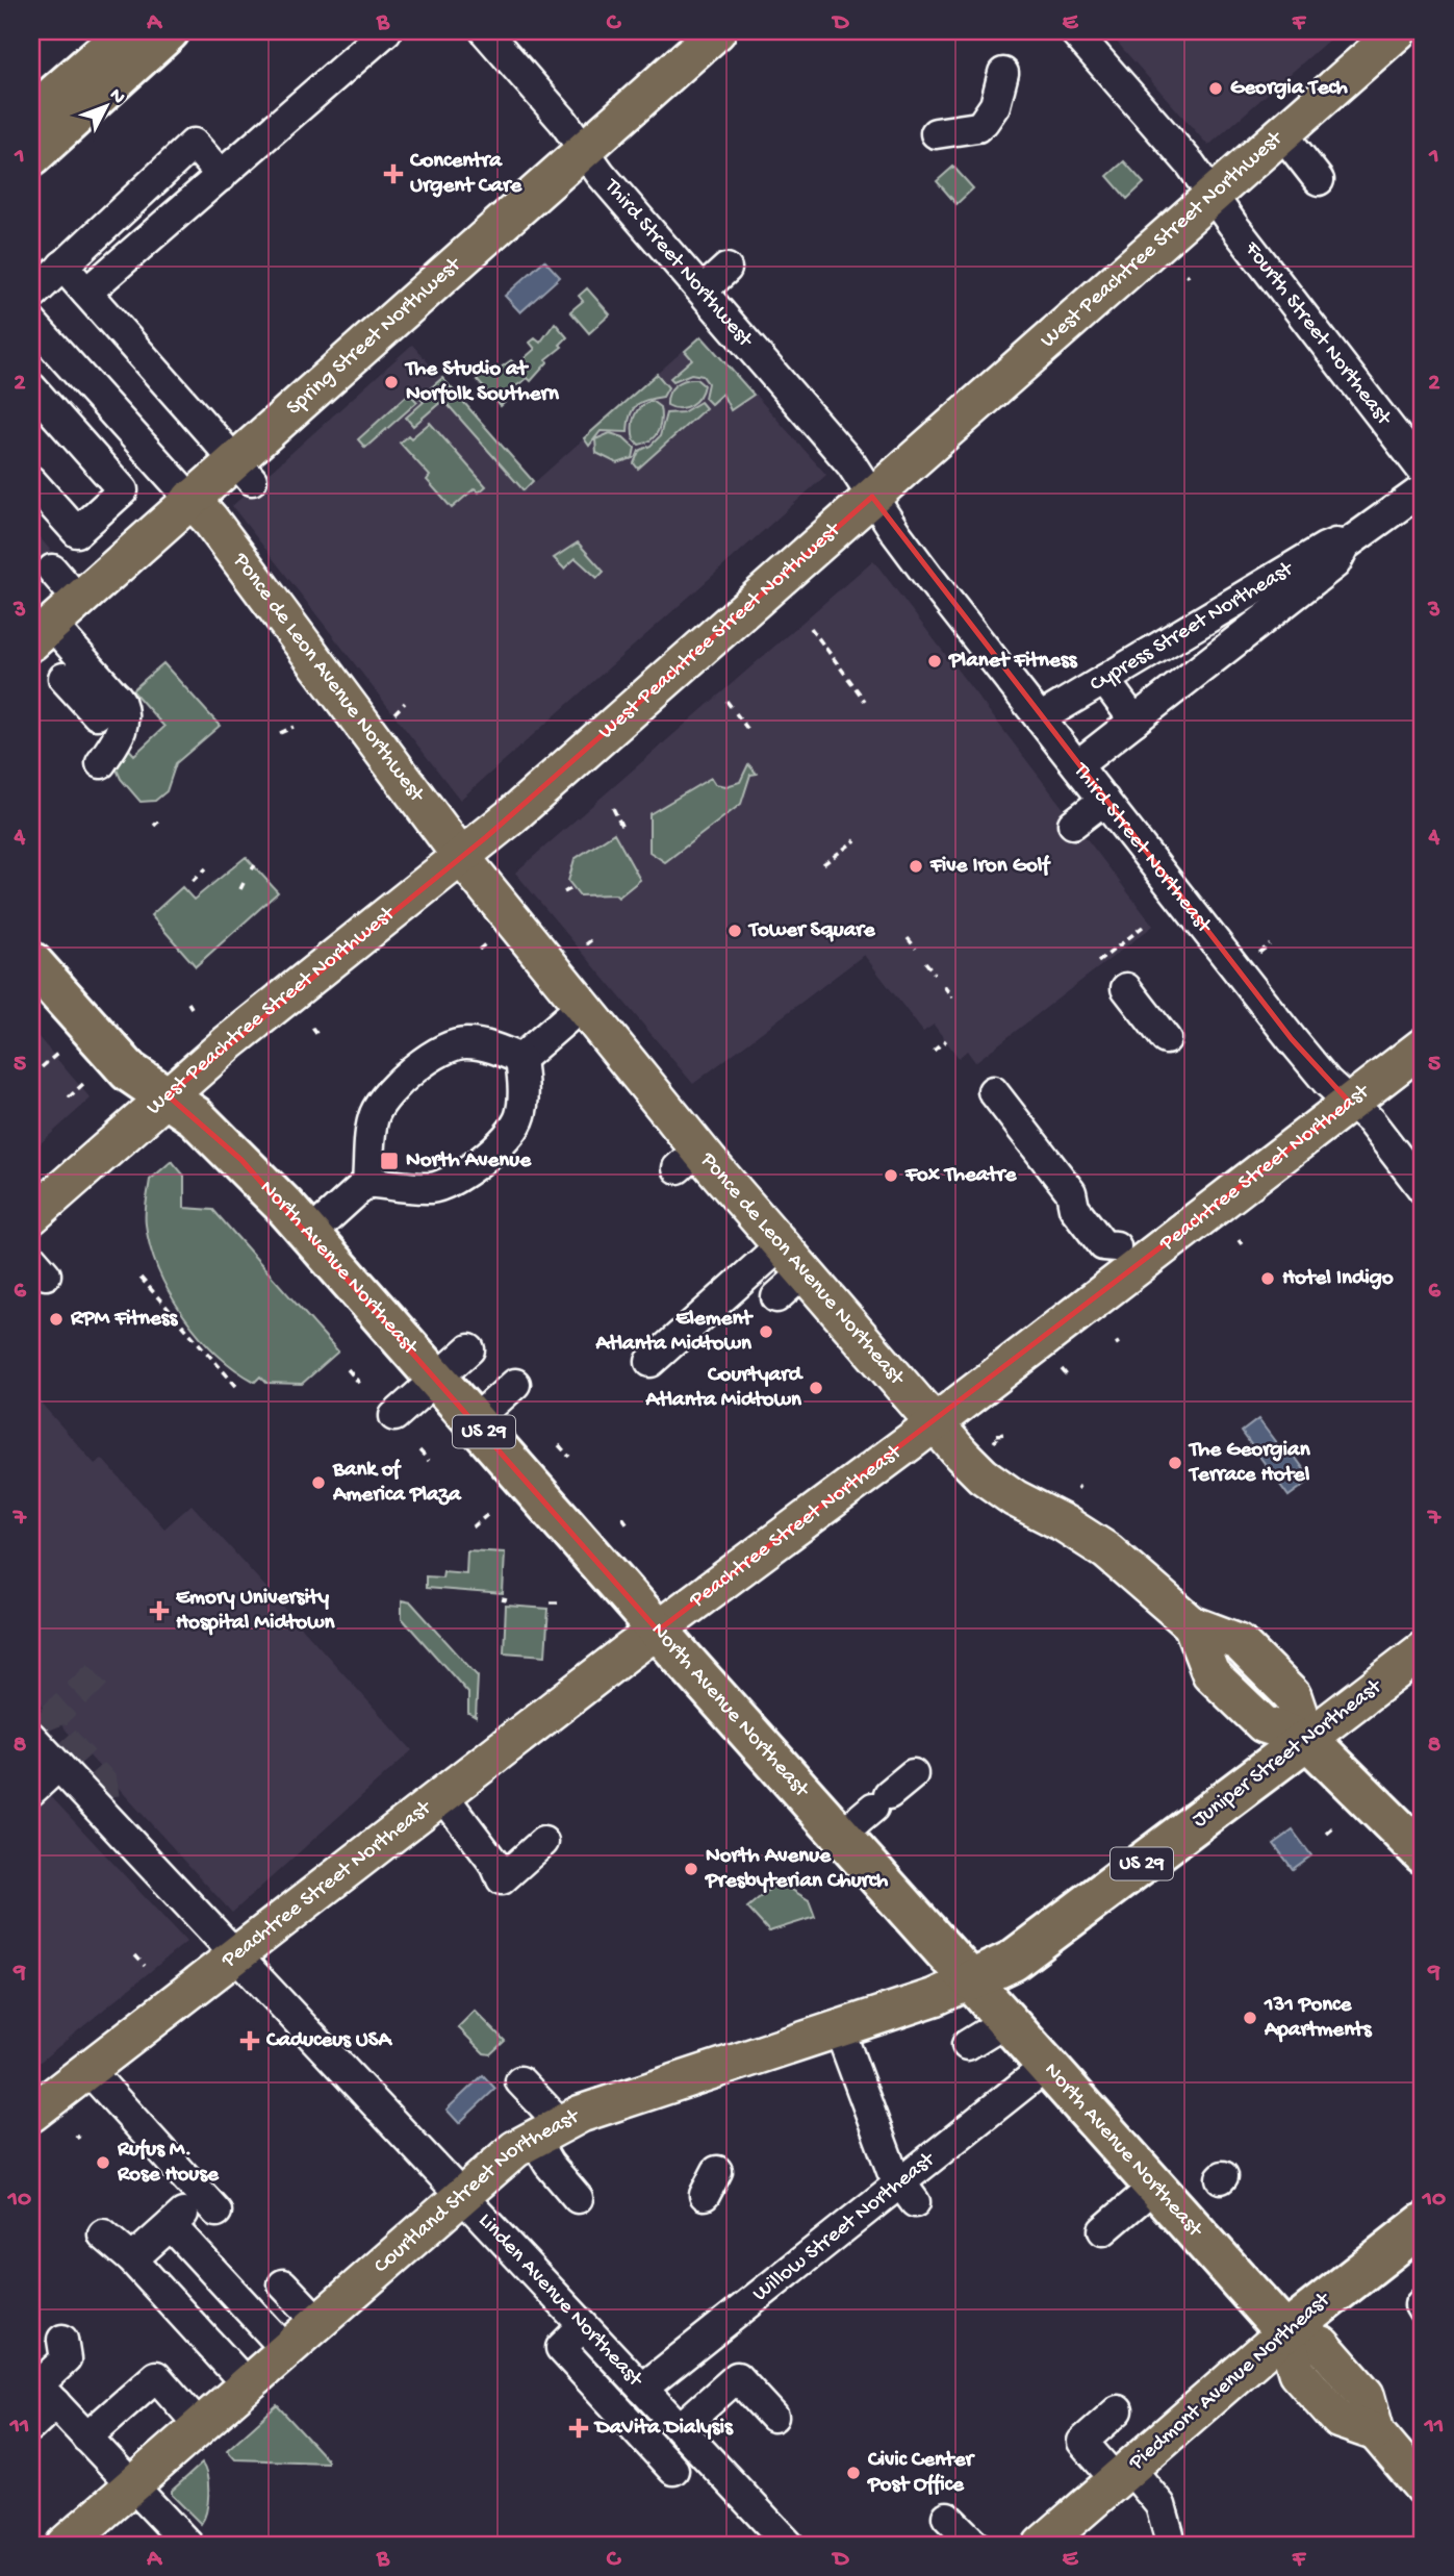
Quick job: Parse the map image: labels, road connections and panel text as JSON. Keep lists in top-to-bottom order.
{
  "streets": {
    "highway": [
      "North Avenue Northeast",
      "Ponce de Leon Avenue Northeast",
      "US 29",
      "Juniper Street Northeast",
      "Piedmont Avenue Northeast"
    ],
    "main road": [
      "West Peachtree Street Northwest",
      "Spring Street Northwest",
      "Ponce de Leon Avenue Northwest",
      "Peachtree Street Northeast",
      "Courtland Street Northeast"
    ],
    "street": [
      "Third Street Northwest",
      "Fourth Street Northeast",
      "Cypress Street Northeast",
      "Third Street Northeast",
      "Willow Street Northeast",
      "Linden Avenue Northeast"
    ]
  },
  "crossings": [
    ["West Peachtree Street Northwest", "Third Street Northwest"],
    ["West Peachtree Street Northwest", "Fourth Street Northeast"],
    ["West Peachtree Street Northwest", "Ponce de Leon Avenue Northwest"],
    ["West Peachtree Street Northwest", "Third Street Northeast"],
    ["West Peachtree Street Northwest", "North Avenue Northeast"],
    ["West Peachtree Street Northwest", "Ponce de Leon Avenue Northeast"],
    ["West Peachtree Street Northwest", "US 29"],
    ["Third Street Northwest", "Spring Street Northwest"],
    ["Third Street Northwest", "Third Street Northeast"],
    ["Spring Street Northwest", "Ponce de Leon Avenue Northwest"],
    ["Cypress Street Northeast", "Third Street Northeast"],
    ["Ponce de Leon Avenue Northwest", "Ponce de Leon Avenue Northeast"],
    ["Third Street Northeast", "Peachtree Street Northeast"],
    ["Peachtree Street Northeast", "North Avenue Northeast"],
    ["Peachtree Street Northeast", "Ponce de Leon Avenue Northeast"],
    ["Peachtree Street Northeast", "Linden Avenue Northeast"],
    ["North Avenue Northeast", "US 29"],
    ["North Avenue Northeast", "Juniper Street Northeast"],
    ["North Avenue Northeast", "Courtland Street Northeast"],
    ["North Avenue Northeast", "Willow Street Northeast"],
    ["North Avenue Northeast", "Piedmont Avenue Northeast"],
    ["Ponce de Leon Avenue Northeast", "Juniper Street Northeast"],
    ["Juniper Street Northeast", "Courtland Street Northeast"],
    ["Courtland Street Northeast", "Linden Avenue Northeast"],
    ["Willow Street Northeast", "Linden Avenue Northeast"]
  ],
  "places": {
    "other": [
      "Georgia Tech",
      "The Studio at Norfolk Southern",
      "Planet Fitness",
      "Five Iron Golf",
      "Tower Square",
      "Fox Theatre",
      "Hotel Indigo",
      "RPM Fitness",
      "Element Atlanta Midtown",
      "Courtyard Atlanta Midtown",
      "The Georgian Terrace Hotel",
      "Bank of America Plaza",
      "North Avenue Presbyterian Church",
      "131 Ponce Apartments",
      "Rufus M. Rose House",
      "Civic Center Post Office"
    ],
    "health": [
      "Concentra Urgent Care",
      "Emory University Hospital Midtown",
      "Caduceus USA",
      "DaVita Dialysis"
    ],
    "transit": ["North Avenue"]
  },
  "north": "top right",
  "grid": {
    "columns": [
      "A",
      "B",
      "C",
      "D",
      "E",
      "F"
    ],
    "rows": [
      "1",
      "2",
      "3",
      "4",
      "5",
      "6",
      "7",
      "8",
      "9",
      "10",
      "11"
    ]
  }
}
